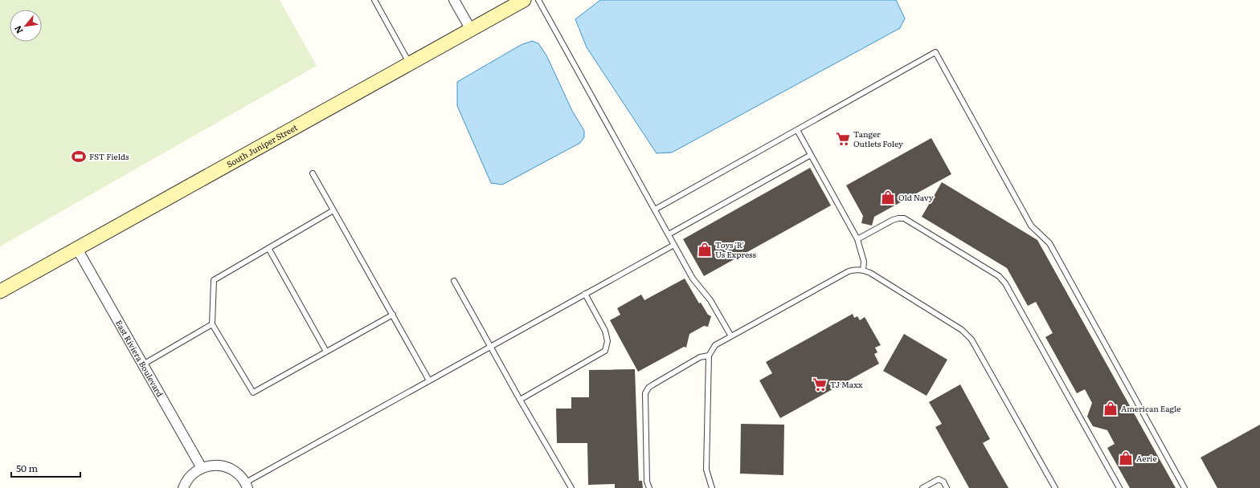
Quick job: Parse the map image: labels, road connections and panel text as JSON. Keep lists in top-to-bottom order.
{
  "streets": {
    "street": ["South Juniper Street", "East Riviera Boulevard"]
  },
  "crossings": [
    ["South Juniper Street", "East Riviera Boulevard"]
  ],
  "places": {
    "supermarket": ["Tanger Outlets Foley", "TJ Maxx"],
    "sports": ["FST Fields"],
    "shop": [
      "Old Navy",
      "Toys 'R' Us Express",
      "American Eagle",
      "Aerie"
    ]
  },
  "scale_bar": "50 m",
  "north": "bottom left"
}
